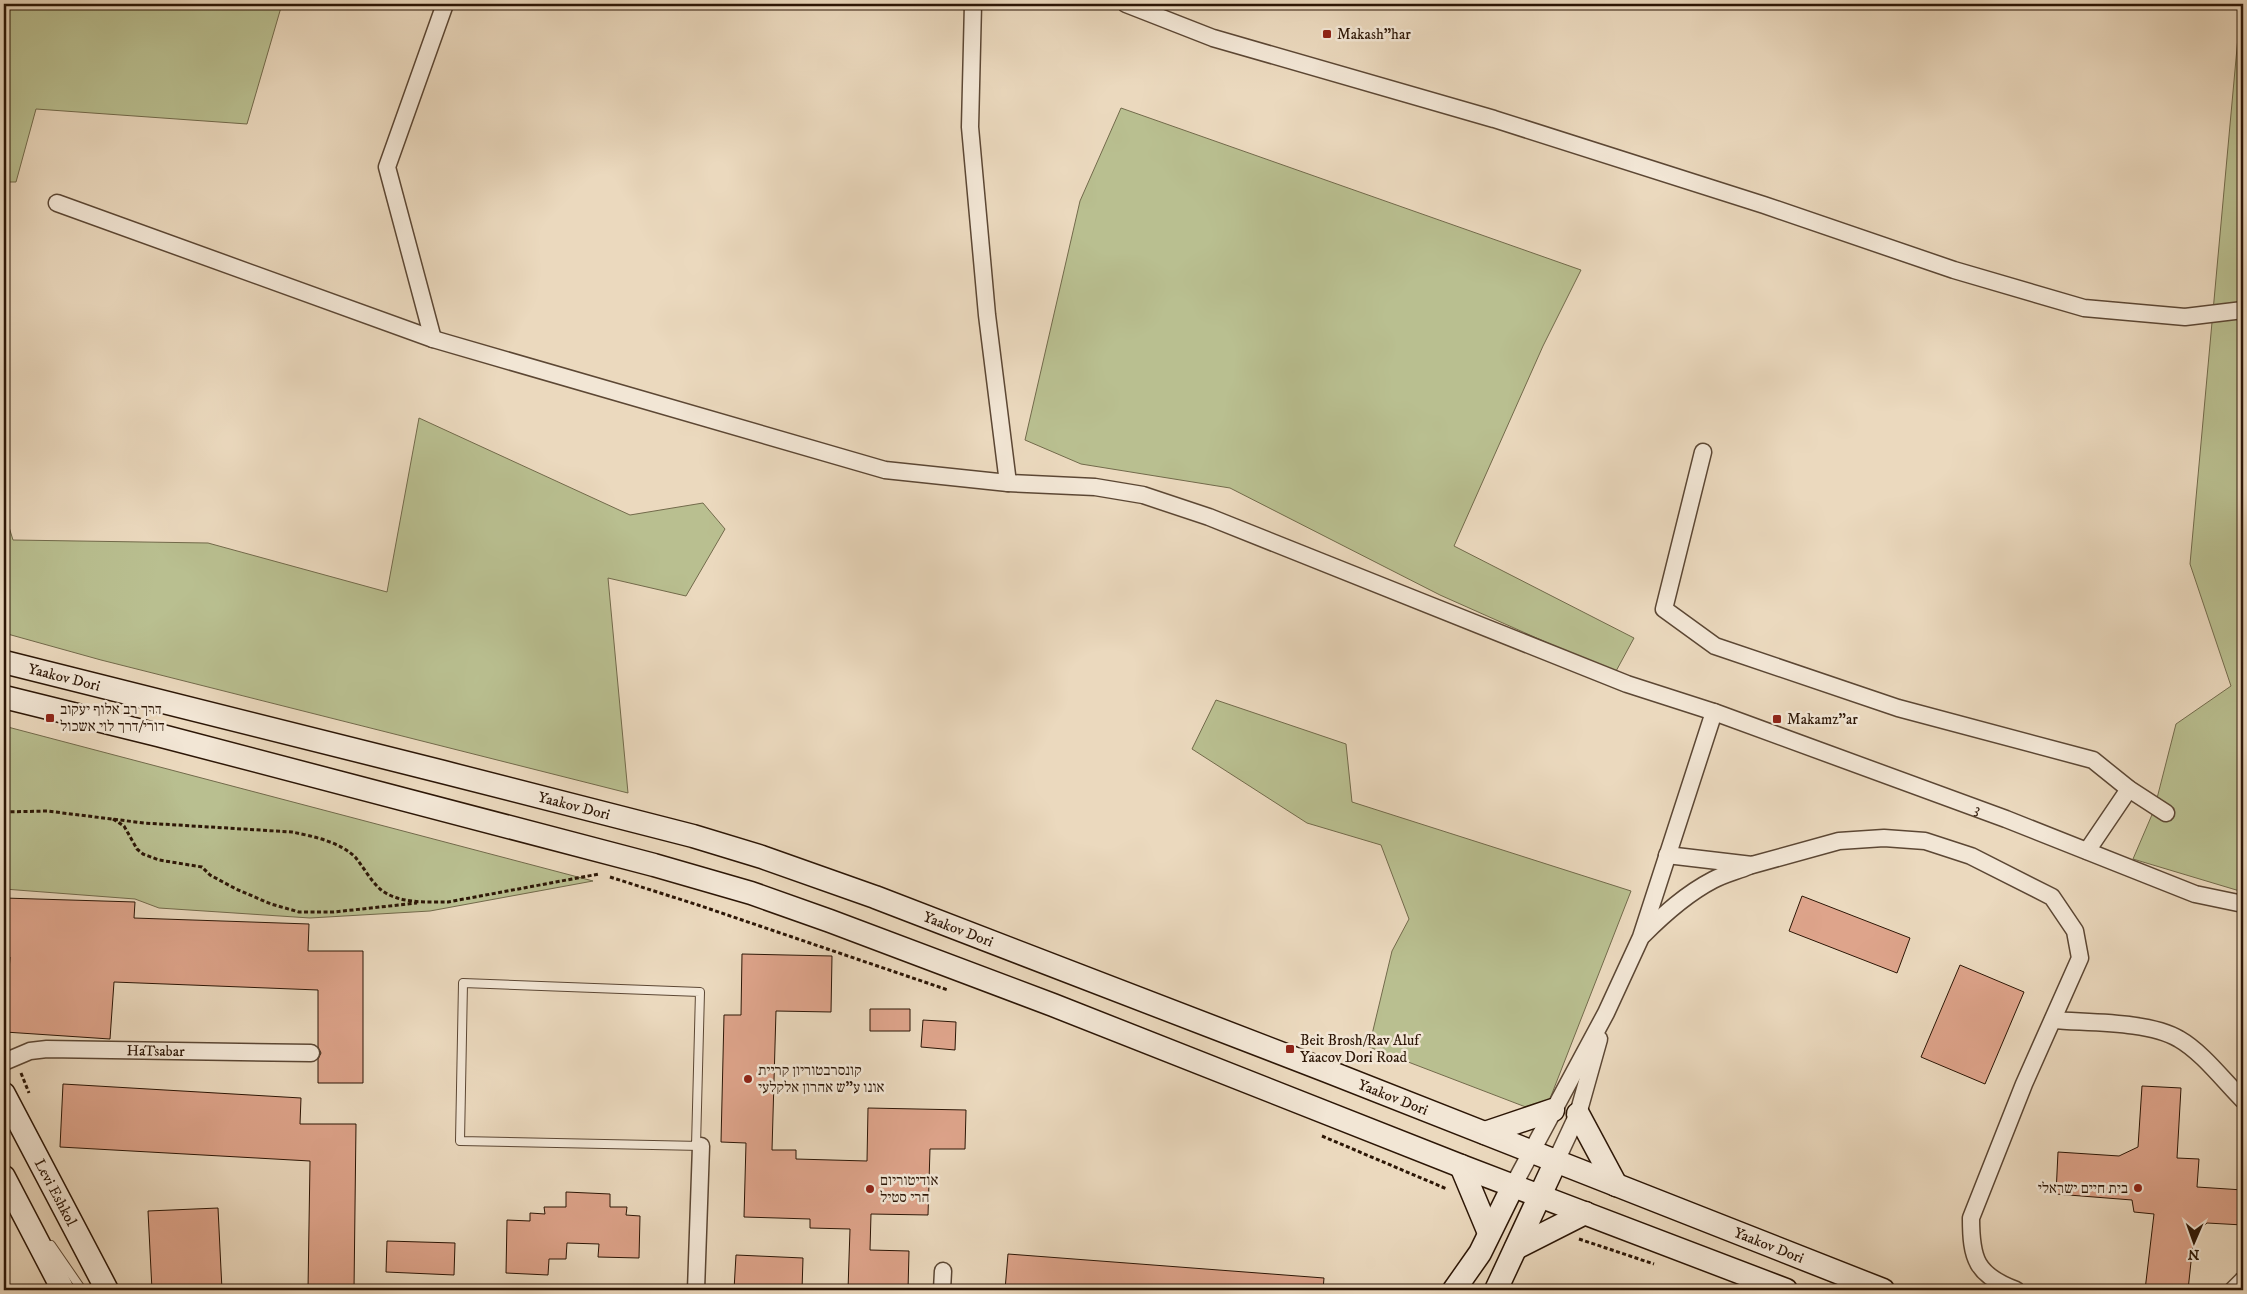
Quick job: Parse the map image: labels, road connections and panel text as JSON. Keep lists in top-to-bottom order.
{
  "streets": {
    "main road": ["Yaakov Dori", "Levi Eshkol"],
    "street": ["3", "HaTsabar"]
  },
  "places": {
    "transit": [
      "Makash\"har",
      "דרך רב אלוף יעקוב דורי/דרך לוי אשכול",
      "Makamz\"ar",
      "Beit Brosh/Rav Aluf Yaacov Dori Road"
    ],
    "other": ["קונסרבטוריון קריית אונו ע\"ש אהרון אלקלעי", "בית חיים ישראלי", "אודיטוריום הרי סטיל"]
  },
  "north": "bottom"
}
